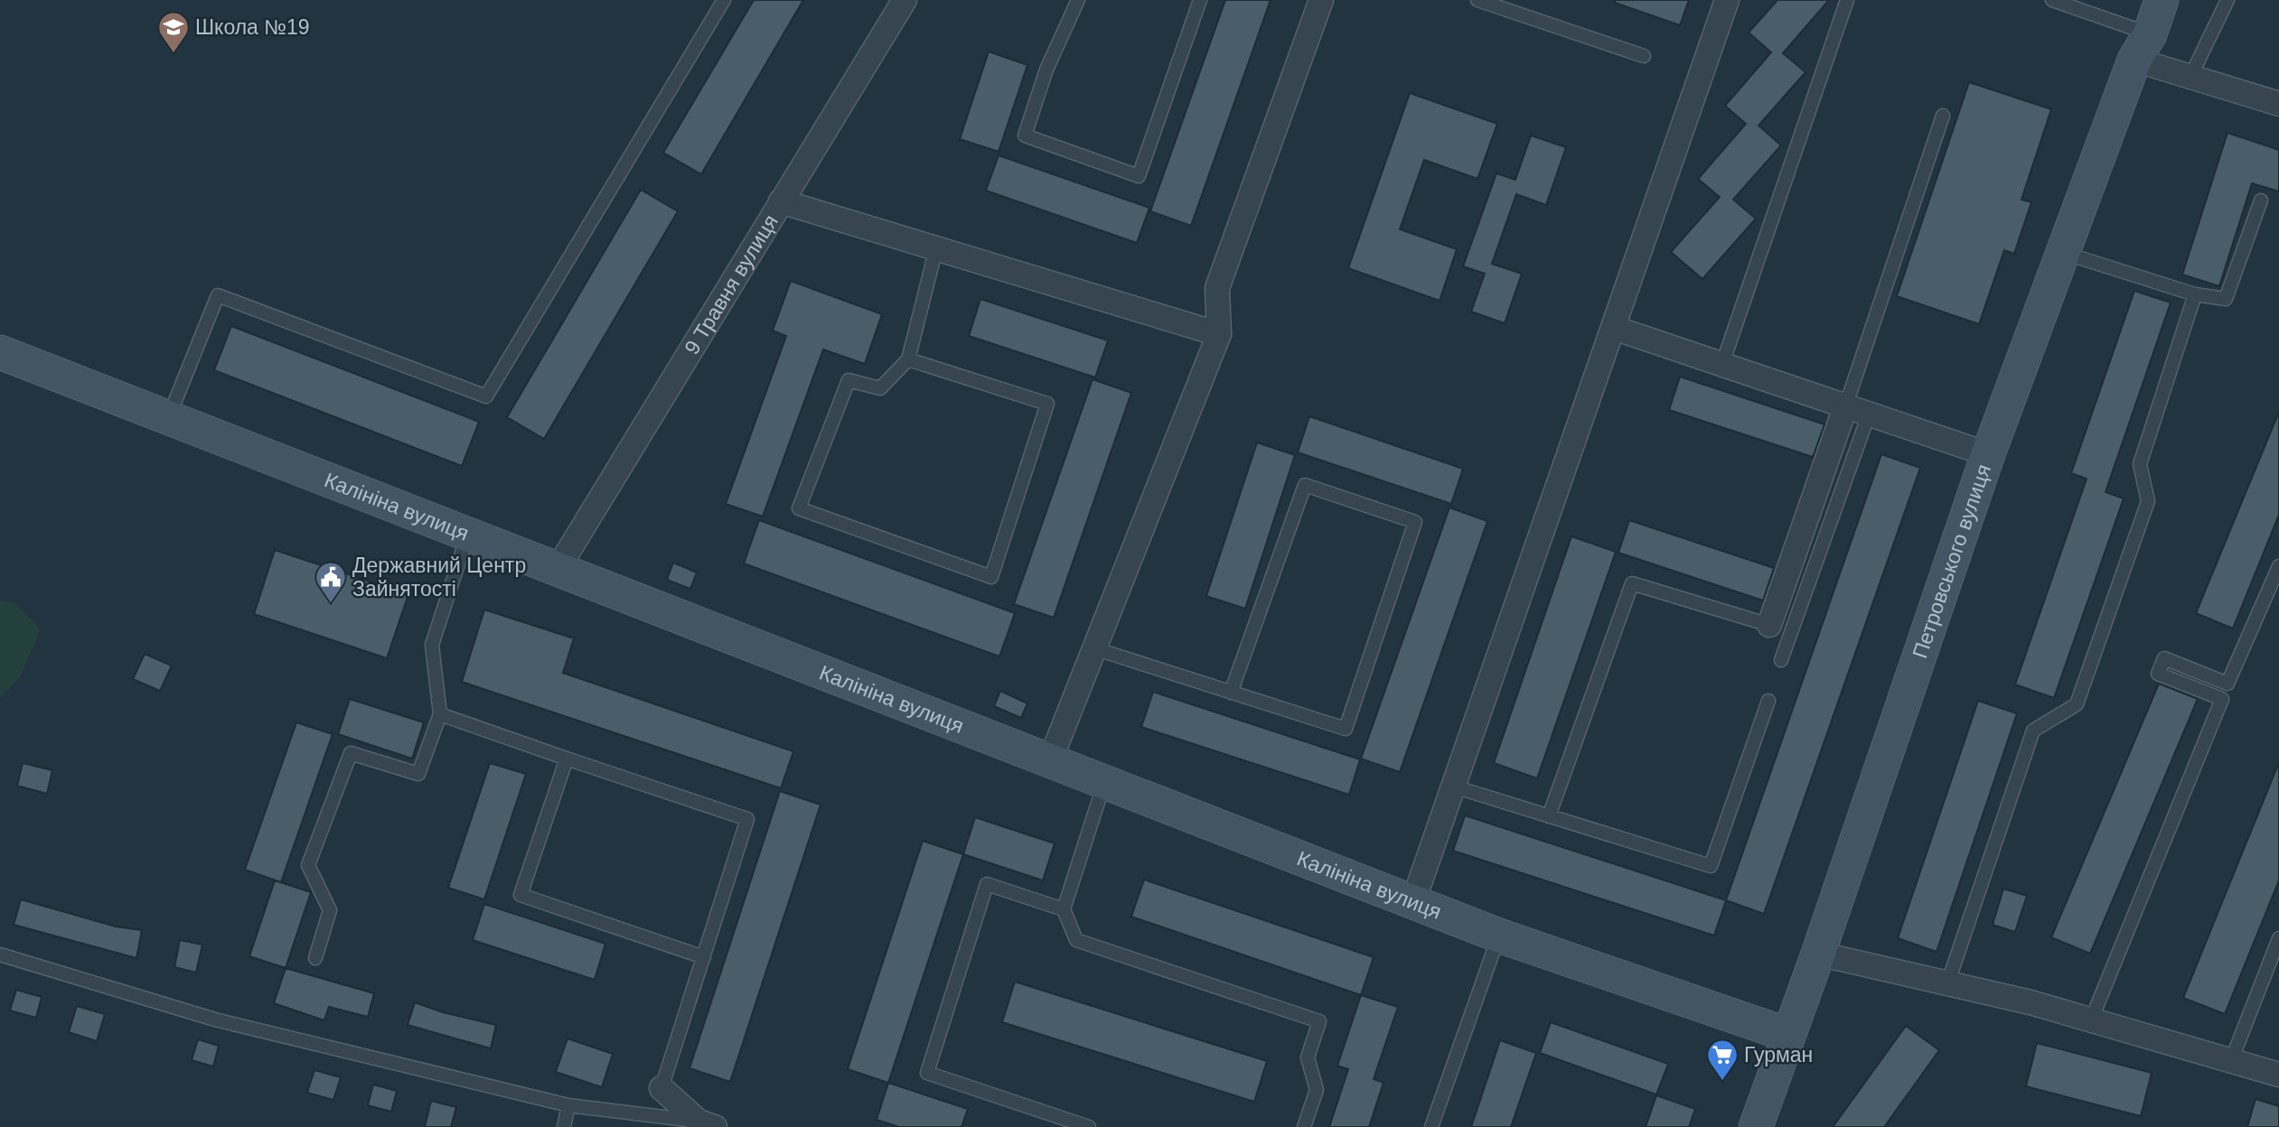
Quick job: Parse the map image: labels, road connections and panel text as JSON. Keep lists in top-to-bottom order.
{
  "streets": {
    "street": ["9 Травня вулиця", "Калініна вулиця", "Петровського вулиця"]
  },
  "crossings": [
    ["9 Травня вулиця", "Калініна вулиця"],
    ["Калініна вулиця", "Петровського вулиця"]
  ],
  "places": {
    "school or university": ["Школа №19"],
    "public building": ["Державний Центр Зайнятості"],
    "supermarket": ["Гурман"]
  }
}
